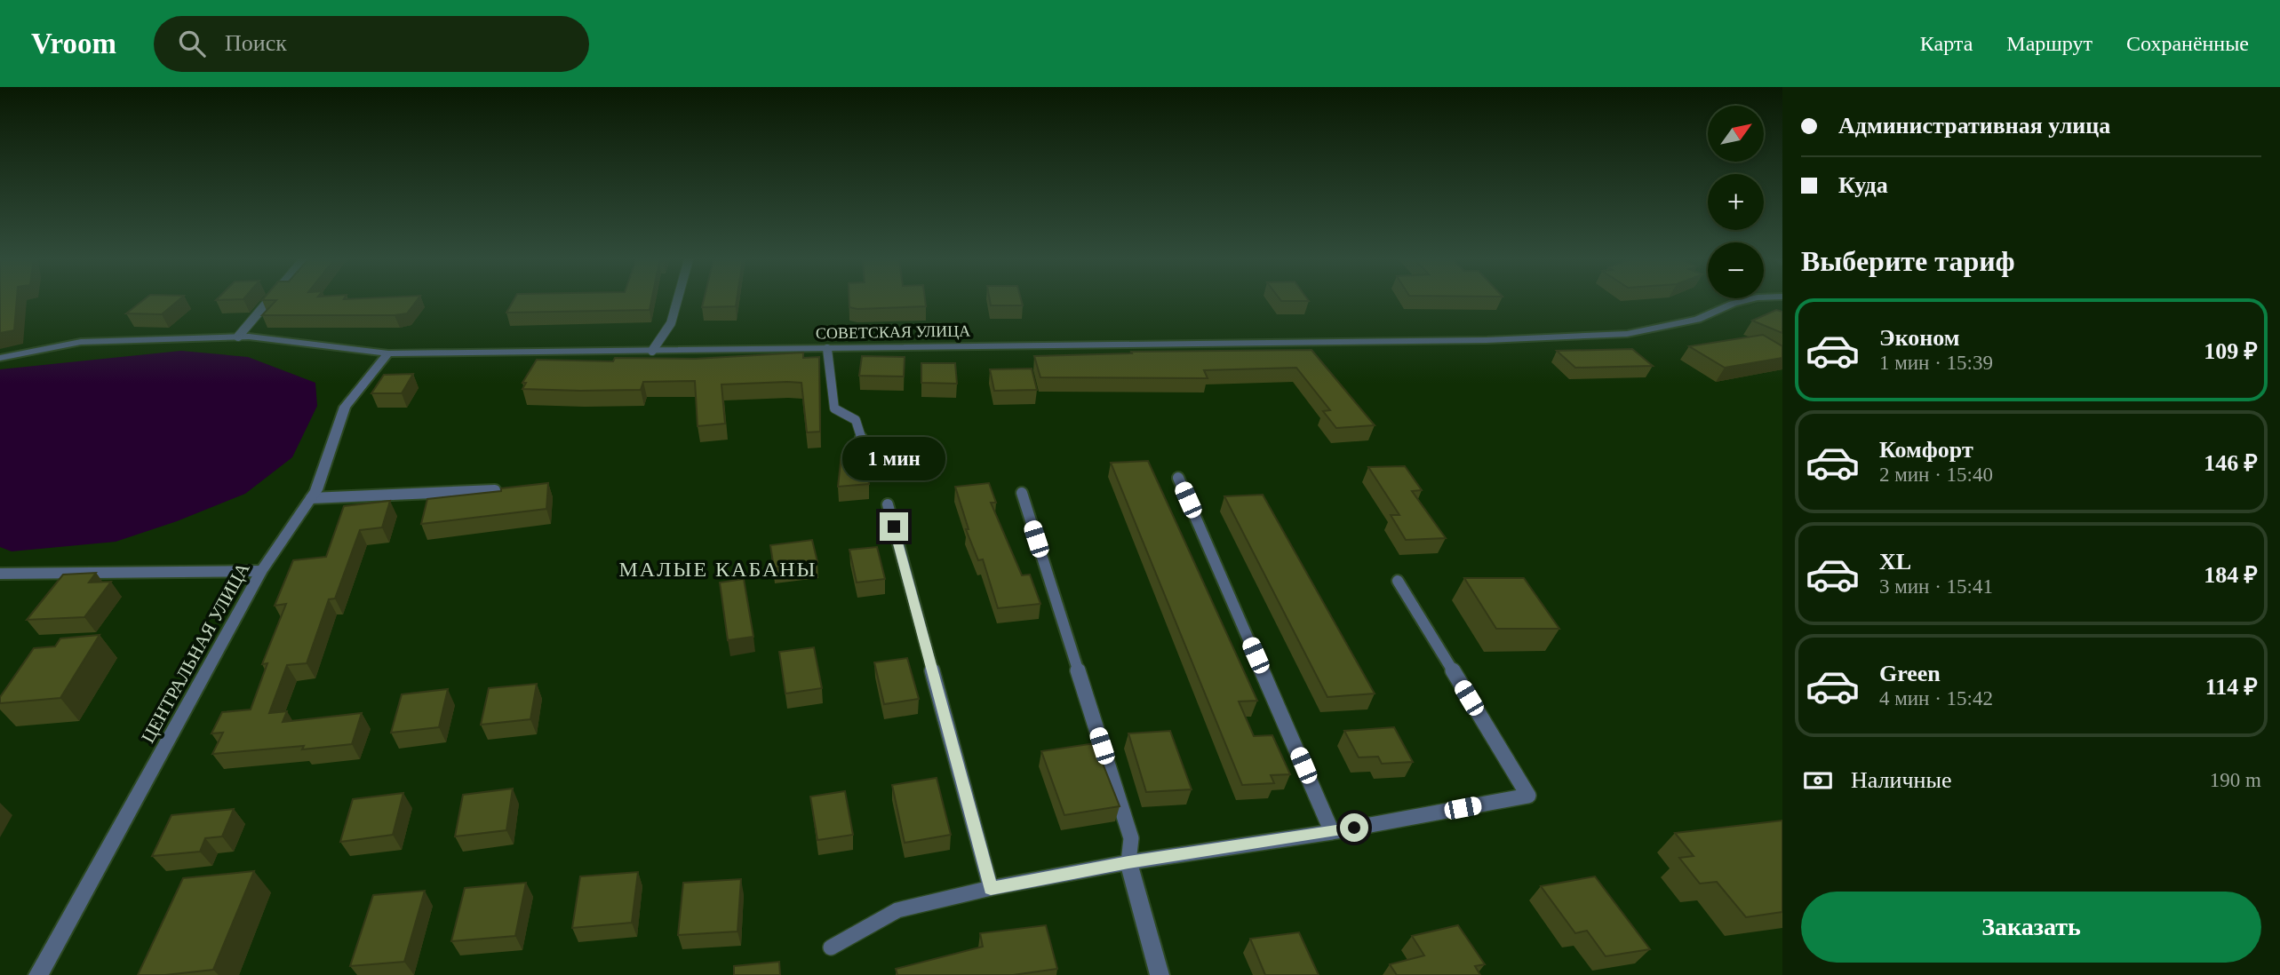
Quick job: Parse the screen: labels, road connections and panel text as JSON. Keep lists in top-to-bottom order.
{
  "streets": {
    "street": ["СОВЕТСКАЯ УЛИЦА", "ЦЕНТРАЛЬНАЯ УЛИЦА"]
  },
  "crossings": [
    ["СОВЕТСКАЯ УЛИЦА", "ЦЕНТРАЛЬНАЯ УЛИЦА"]
  ],
  "districts": ["МАЛЫЕ КАБАНЫ"],
  "north": "top right",
  "page": {
    "header": "Vroom",
    "search": "Поиск",
    "nav": ["Карта", "Маршрут", "Сохранённые"],
    "banner": ["Административная улица", "Куда"],
    "map_buttons": ["+", "−"],
    "heading": "Выберите тариф",
    "list": [
      {
        "name": "Эконом",
        "note": "1 мин · 15:39",
        "value": "109 ₽"
      },
      {
        "name": "Комфорт",
        "note": "2 мин · 15:40",
        "value": "146 ₽"
      },
      {
        "name": "XL",
        "note": "3 мин · 15:41",
        "value": "184 ₽"
      },
      {
        "name": "Green",
        "note": "4 мин · 15:42",
        "value": "114 ₽"
      }
    ],
    "bubble": "1 мин",
    "pay": ["Наличные", "190 m"],
    "buttons": "Заказать"
  }
}
